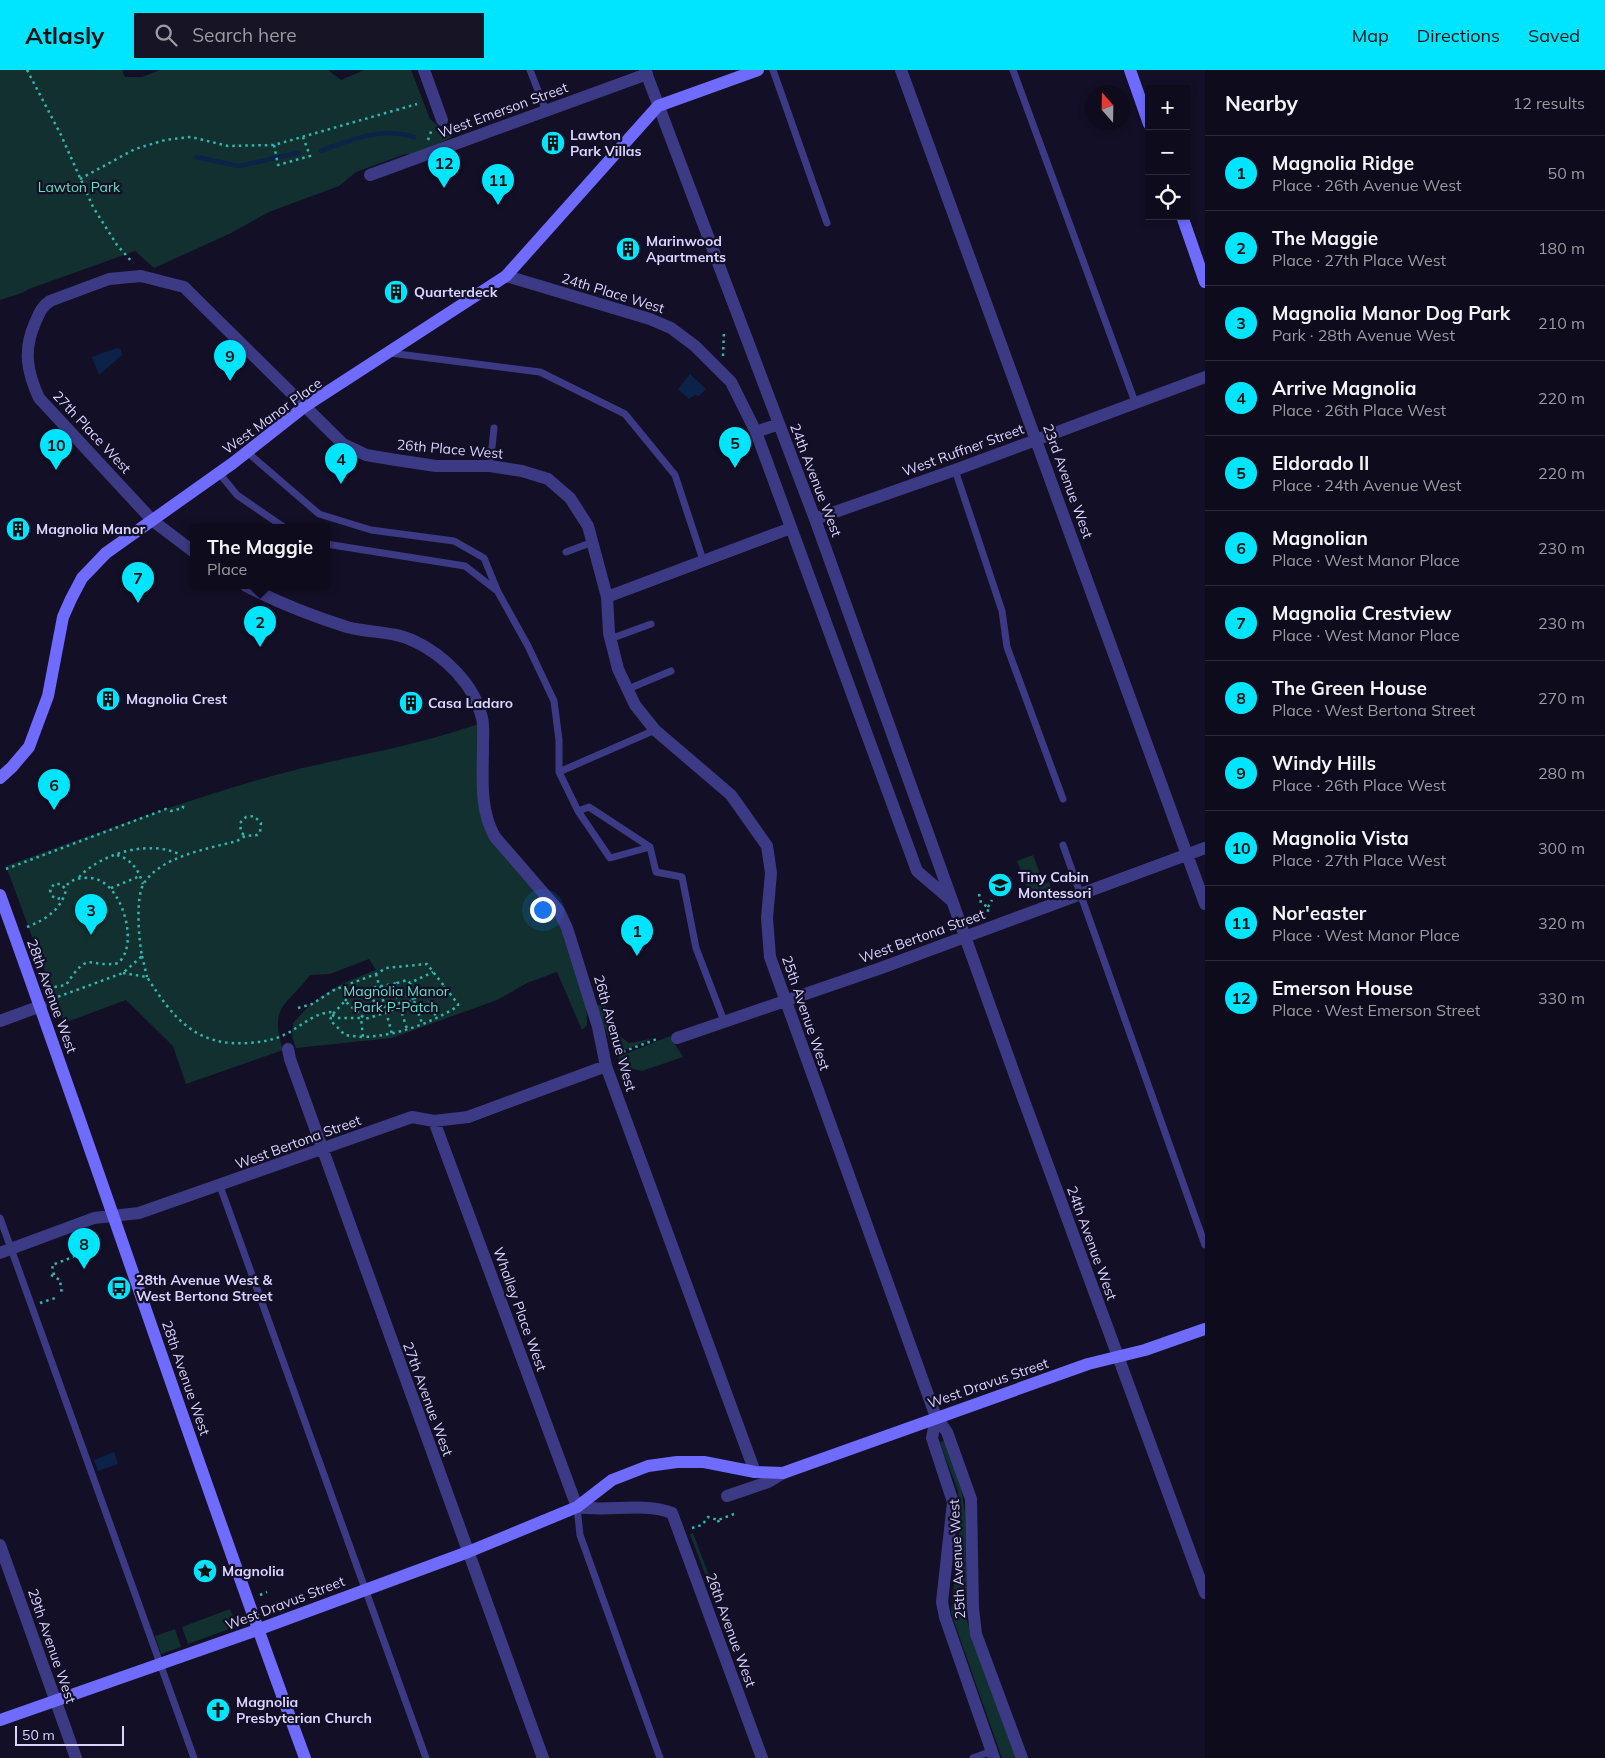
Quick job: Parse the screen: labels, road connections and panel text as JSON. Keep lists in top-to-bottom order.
{
  "streets": {
    "street": [
      "West Emerson Street",
      "24th Place West",
      "West Manor Place",
      "27th Place West",
      "26th Place West",
      "West Ruffner Street",
      "24th Avenue West",
      "23rd Avenue West",
      "West Bertona Street",
      "28th Avenue West",
      "25th Avenue West",
      "26th Avenue West",
      "Whalley Place West",
      "West Dravus Street",
      "27th Avenue West",
      "29th Avenue West"
    ]
  },
  "crossings": [
    ["West Emerson Street", "24th Avenue West"],
    ["24th Place West", "West Manor Place"],
    ["24th Place West", "24th Avenue West"],
    ["West Manor Place", "27th Place West"],
    ["West Manor Place", "26th Place West"],
    ["West Manor Place", "24th Avenue West"],
    ["27th Place West", "26th Place West"],
    ["26th Place West", "25th Avenue West"],
    ["West Ruffner Street", "24th Avenue West"],
    ["West Ruffner Street", "23rd Avenue West"],
    ["24th Avenue West", "West Bertona Street"],
    ["24th Avenue West", "West Dravus Street"],
    ["23rd Avenue West", "West Bertona Street"],
    ["West Bertona Street", "28th Avenue West"],
    ["West Bertona Street", "25th Avenue West"],
    ["West Bertona Street", "26th Avenue West"],
    ["West Bertona Street", "Whalley Place West"],
    ["West Bertona Street", "27th Avenue West"],
    ["28th Avenue West", "West Dravus Street"],
    ["25th Avenue West", "West Dravus Street"],
    ["26th Avenue West", "West Dravus Street"],
    ["Whalley Place West", "West Dravus Street"],
    ["West Dravus Street", "27th Avenue West"],
    ["West Dravus Street", "29th Avenue West"]
  ],
  "parks": ["Lawton Park", "Magnolia Manor Park P-Patch"],
  "places": {
    "building": [
      "Lawton Park Villas",
      "Marinwood Apartments",
      "Quarterdeck",
      "Magnolia Manor",
      "Magnolia Crest",
      "Casa Ladaro"
    ],
    "school or university": ["Tiny Cabin Montessori"],
    "bus stop": ["28th Avenue West & West Bertona Street"],
    "place": ["Magnolia"],
    "church": ["Magnolia Presbyterian Church"]
  },
  "scale_bar": "50 m",
  "north": "top",
  "page": {
    "header": "Atlasly",
    "search": "Search here",
    "nav": ["Map", "Directions", "Saved"],
    "heading": ["Nearby", "12 results"],
    "map_buttons": ["+", "−"],
    "list": [
      {
        "mark": "1",
        "name": "Magnolia Ridge",
        "note": "Place · 26th Avenue West",
        "value": "50 m"
      },
      {
        "mark": "2",
        "name": "The Maggie",
        "note": "Place · 27th Place West",
        "value": "180 m"
      },
      {
        "mark": "3",
        "name": "Magnolia Manor Dog Park",
        "note": "Park · 28th Avenue West",
        "value": "210 m"
      },
      {
        "mark": "4",
        "name": "Arrive Magnolia",
        "note": "Place · 26th Place West",
        "value": "220 m"
      },
      {
        "mark": "5",
        "name": "Eldorado II",
        "note": "Place · 24th Avenue West",
        "value": "220 m"
      },
      {
        "mark": "6",
        "name": "Magnolian",
        "note": "Place · West Manor Place",
        "value": "230 m"
      },
      {
        "mark": "7",
        "name": "Magnolia Crestview",
        "note": "Place · West Manor Place",
        "value": "230 m"
      },
      {
        "mark": "8",
        "name": "The Green House",
        "note": "Place · West Bertona Street",
        "value": "270 m"
      },
      {
        "mark": "9",
        "name": "Windy Hills",
        "note": "Place · 26th Place West",
        "value": "280 m"
      },
      {
        "mark": "10",
        "name": "Magnolia Vista",
        "note": "Place · 27th Place West",
        "value": "300 m"
      },
      {
        "mark": "11",
        "name": "Nor'easter",
        "note": "Place · West Manor Place",
        "value": "320 m"
      },
      {
        "mark": "12",
        "name": "Emerson House",
        "note": "Place · West Emerson Street",
        "value": "330 m"
      }
    ],
    "pins": [
      "12",
      "11",
      "9",
      "5",
      "10",
      "4",
      "7",
      "2",
      "6",
      "3",
      "1",
      "8"
    ],
    "popup": ["The Maggie", "Place"],
    "scale": "50 m"
  }
}
